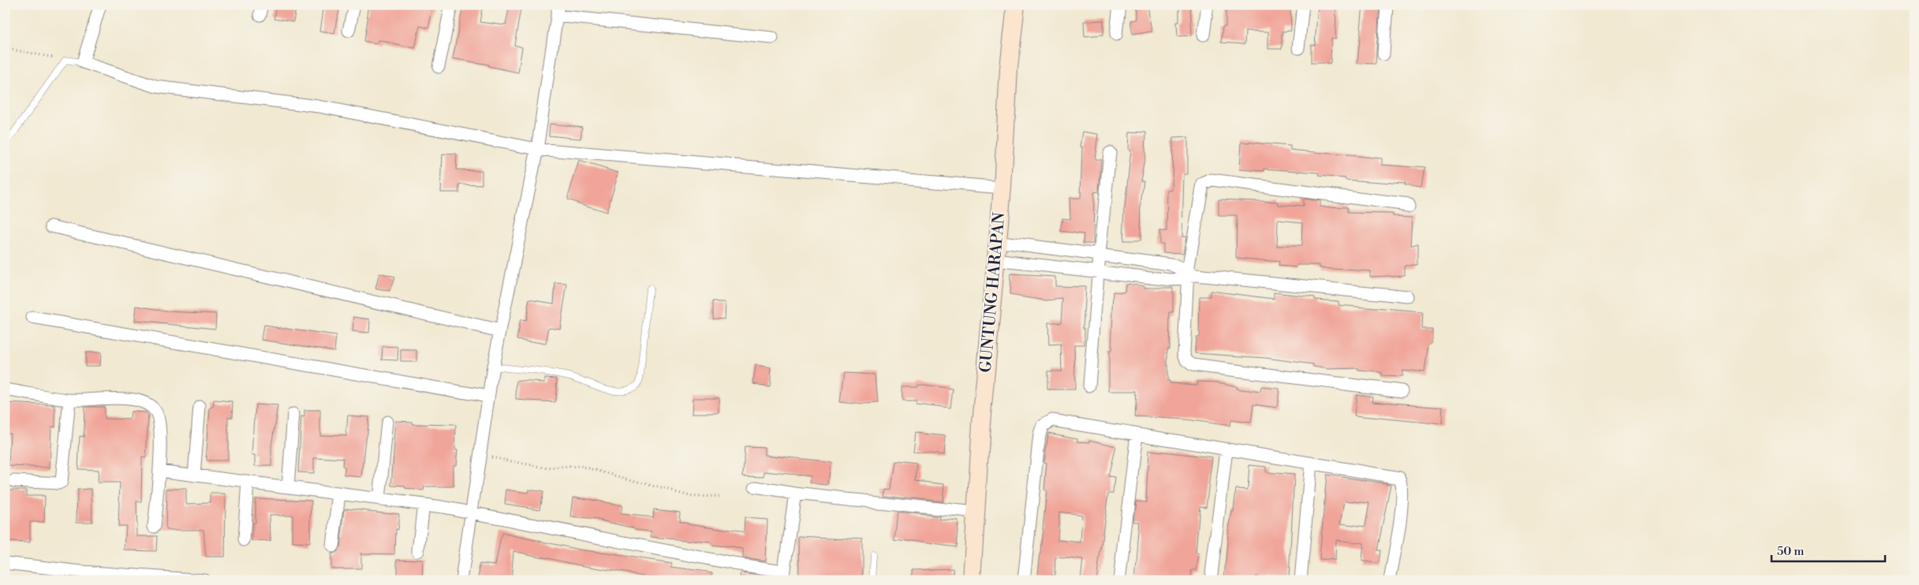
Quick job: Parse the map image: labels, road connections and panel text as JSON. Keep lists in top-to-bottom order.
{
  "streets": {
    "street": ["GUNTUNG HARAPAN"]
  },
  "scale_bar": "50 m"
}
